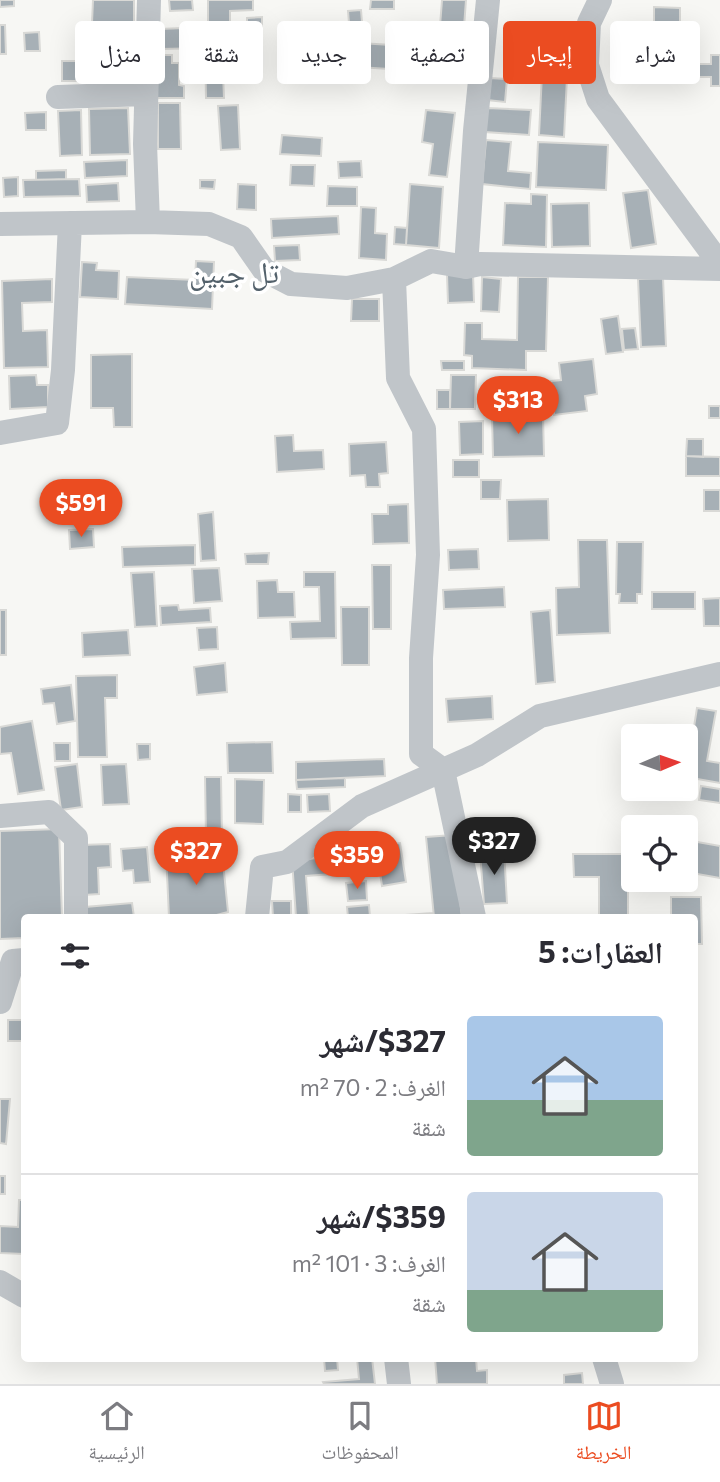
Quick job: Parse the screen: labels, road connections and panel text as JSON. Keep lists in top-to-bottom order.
{
  "districts": ["تل جبين"],
  "north": "right",
  "page": {
    "chip": [
      "شراء",
      "إيجار",
      "تصفية",
      "جديد",
      "شقة",
      "منزل"
    ],
    "price": [
      "$313",
      "$591",
      "$327",
      "$327",
      "$359"
    ],
    "heading": "العقارات: 5",
    "list": [
      {
        "name": "$327/شهر",
        "note": "الغرف: 2 · 70 m² · شقة"
      },
      {
        "name": "$359/شهر",
        "note": "الغرف: 3 · 101 m² · شقة"
      }
    ],
    "tabs": ["الخريطة", "المحفوظات", "الرئيسية"]
  }
}
